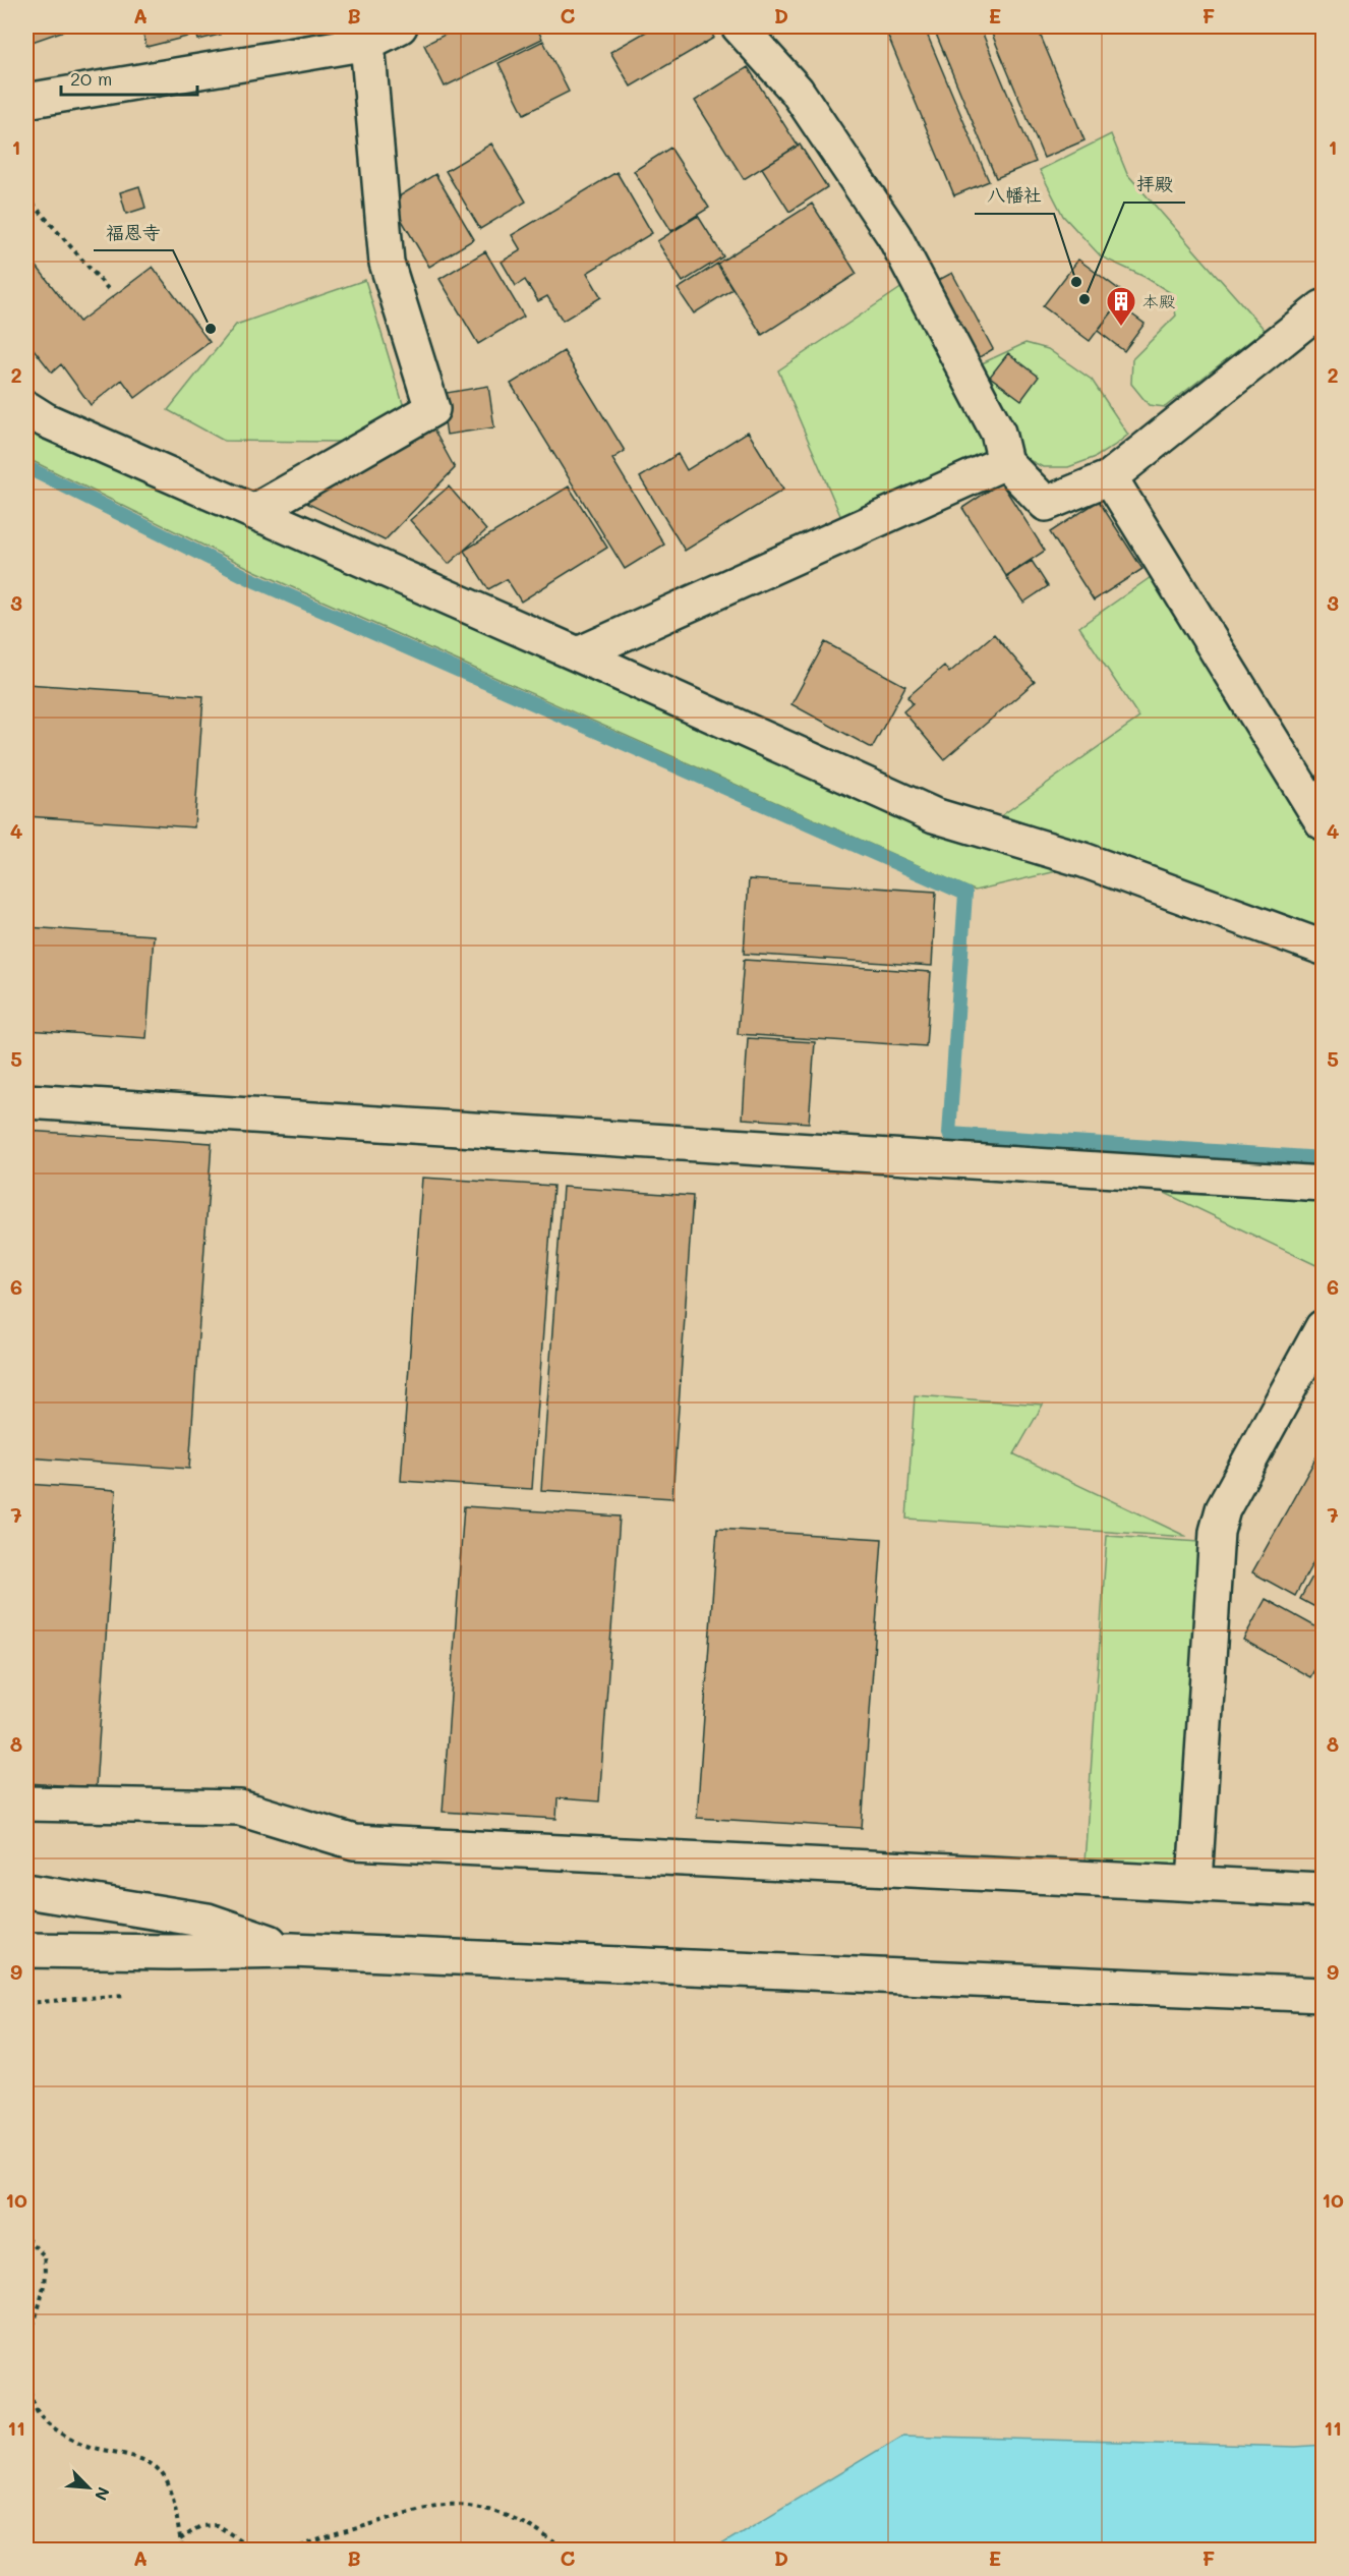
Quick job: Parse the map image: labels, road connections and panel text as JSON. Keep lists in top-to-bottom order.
{
  "places": {
    "other": ["八幡社", "拝殿", "福恩寺"],
    "building": ["本殿"]
  },
  "scale_bar": "20 m",
  "north": "bottom right",
  "grid": {
    "columns": [
      "A",
      "B",
      "C",
      "D",
      "E",
      "F"
    ],
    "rows": [
      "1",
      "2",
      "3",
      "4",
      "5",
      "6",
      "7",
      "8",
      "9",
      "10",
      "11"
    ]
  }
}
